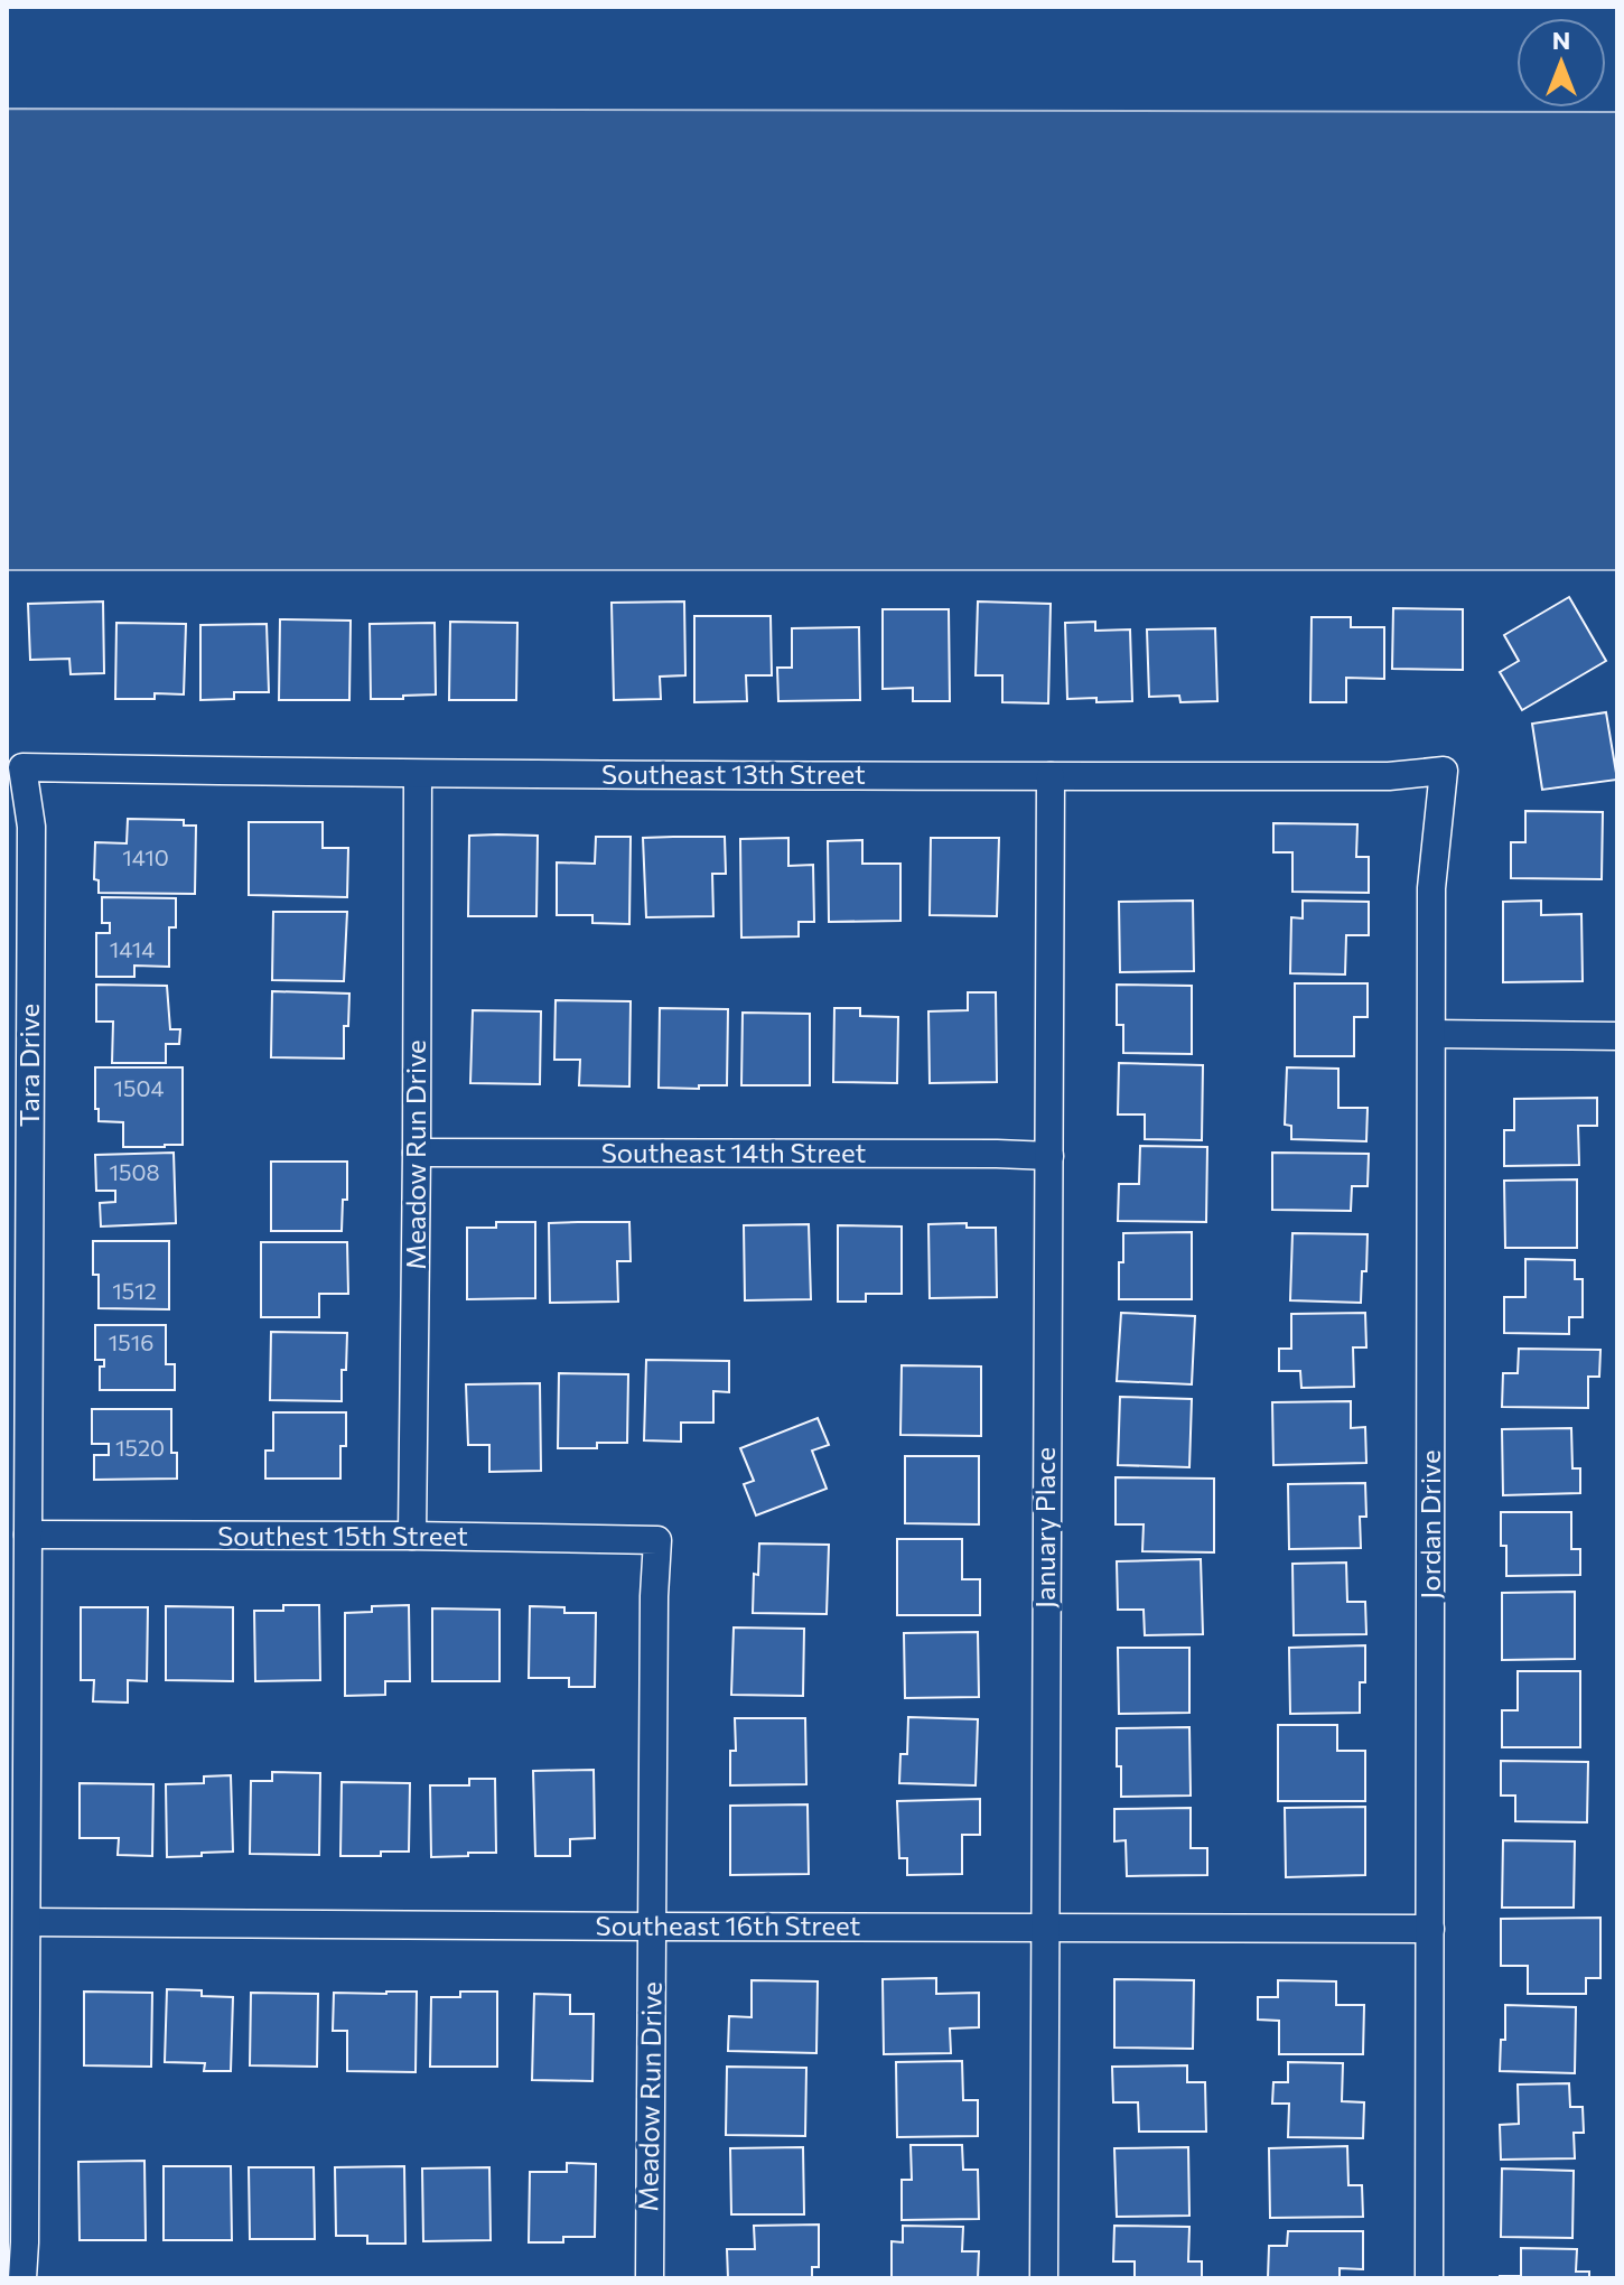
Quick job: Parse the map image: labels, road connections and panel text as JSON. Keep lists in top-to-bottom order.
{
  "streets": {
    "street": [
      "Southeast 13th Street",
      "Tara Drive",
      "Southeast 14th Street",
      "Meadow Run Drive",
      "Jordan Drive",
      "January Place",
      "Southest 15th Street",
      "Southeast 16th Street"
    ]
  },
  "crossings": [
    ["Southeast 13th Street", "Tara Drive"],
    ["Southeast 13th Street", "Meadow Run Drive"],
    ["Southeast 13th Street", "Jordan Drive"],
    ["Southeast 13th Street", "January Place"],
    ["Tara Drive", "Southest 15th Street"],
    ["Tara Drive", "Southeast 16th Street"],
    ["Southeast 14th Street", "Meadow Run Drive"],
    ["Southeast 14th Street", "January Place"],
    ["Meadow Run Drive", "Southest 15th Street"],
    ["Meadow Run Drive", "Southeast 16th Street"],
    ["Jordan Drive", "Southeast 16th Street"],
    ["January Place", "Southeast 16th Street"]
  ],
  "house_numbers": [
    "1410",
    "1414",
    "1504",
    "1508",
    "1512",
    "1516",
    "1520"
  ],
  "north": "top"
}
